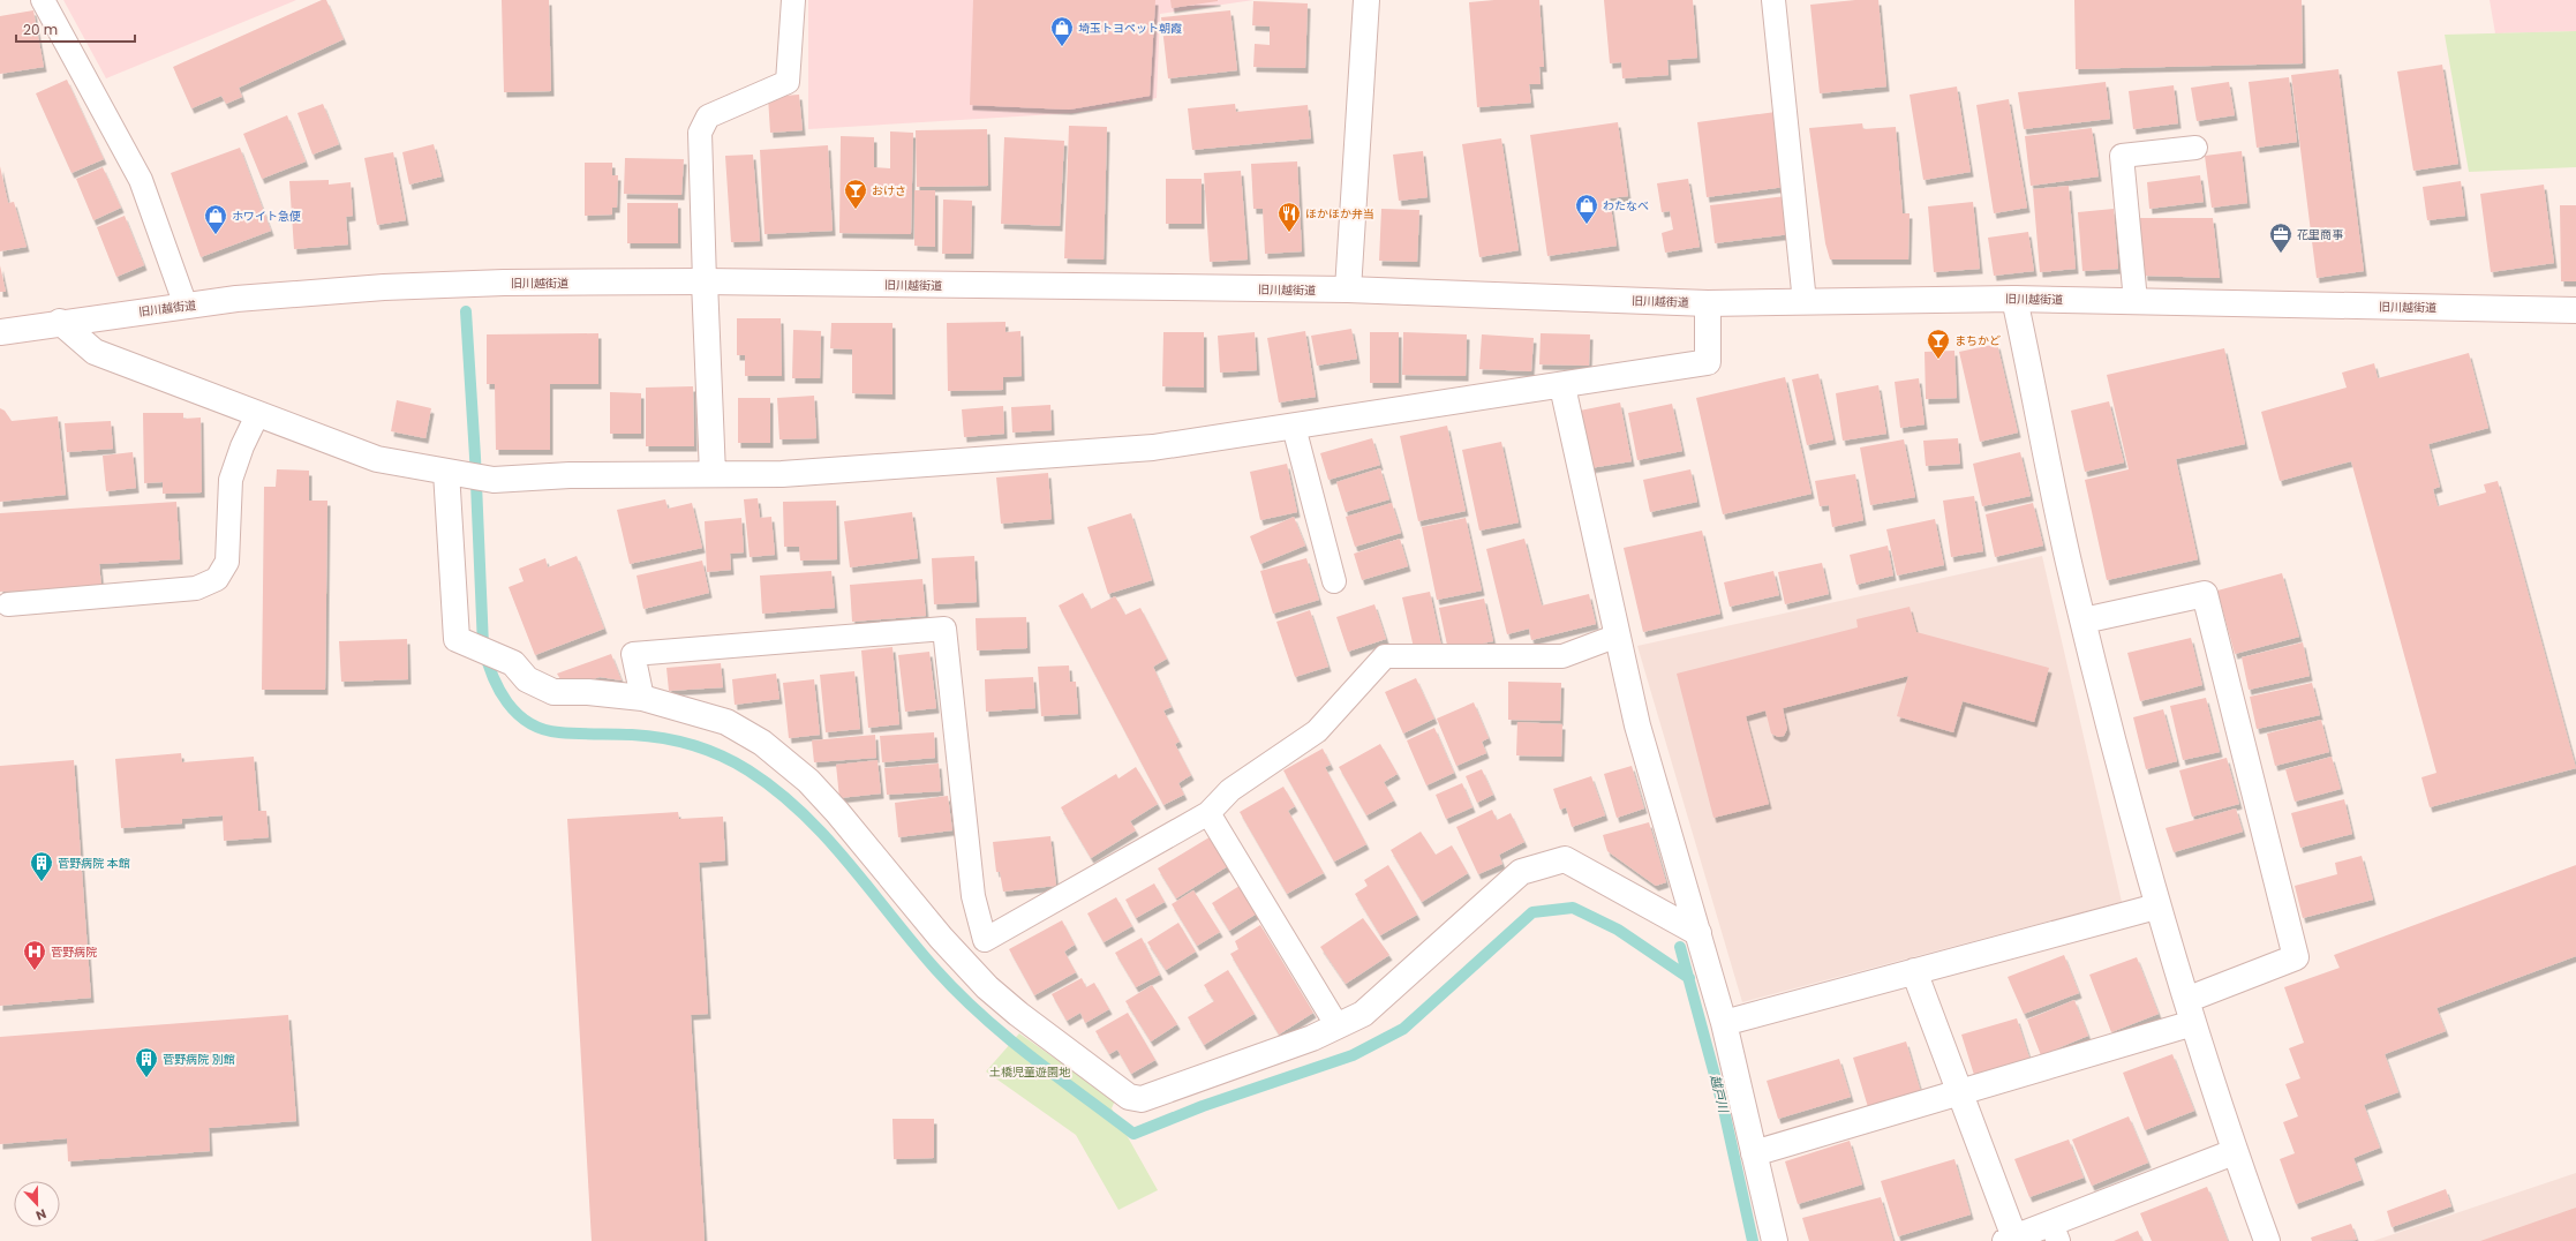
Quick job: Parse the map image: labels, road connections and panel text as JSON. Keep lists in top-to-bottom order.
{
  "streets": {
    "street": ["旧川越街道"]
  },
  "water": ["越戸川"],
  "parks": ["土橋児童遊園地"],
  "places": {
    "shop": ["埼玉トヨペット朝霞", "わたなべ", "ホワイト急便"],
    "bar": ["おけさ", "まちかど"],
    "restaurant": ["ほかほか弁当"],
    "office": ["花里商事"],
    "building": ["菅野病院 本館", "菅野病院 別館"],
    "hospital": ["菅野病院"]
  },
  "scale_bar": "20 m",
  "north": "bottom"
}
